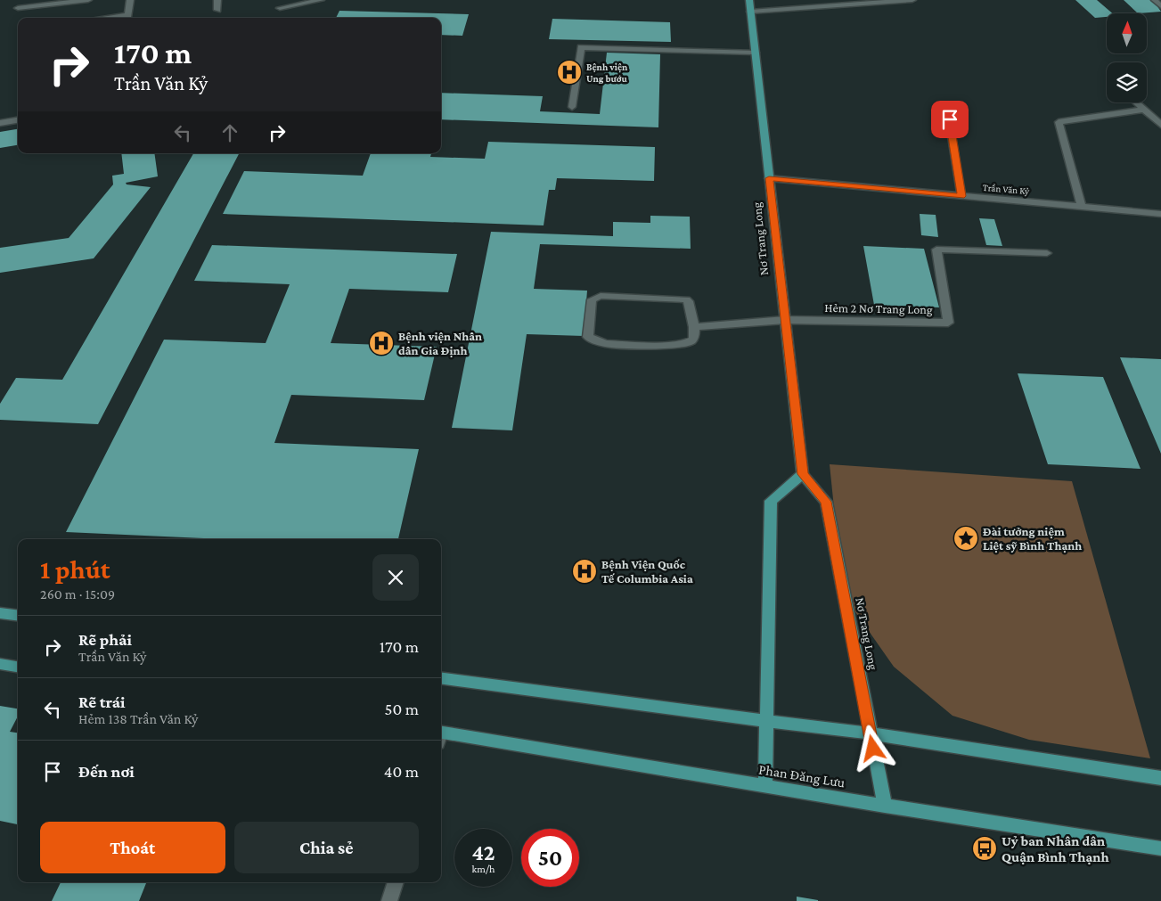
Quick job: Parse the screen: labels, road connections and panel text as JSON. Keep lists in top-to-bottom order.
{
  "streets": {
    "main road": ["Nơ Trang Long", "Phan Đăng Lưu"],
    "street": ["Trần Văn Kỷ", "Hẻm 2 Nơ Trang Long"]
  },
  "crossings": [
    ["Trần Văn Kỷ", "Nơ Trang Long"],
    ["Nơ Trang Long", "Hẻm 2 Nơ Trang Long"],
    ["Nơ Trang Long", "Phan Đăng Lưu"]
  ],
  "places": {
    "hospital": ["Bệnh viện Ung bướu", "Bệnh viện Nhân dân Gia Định", "Bệnh Viện Quốc Tế Columbia Asia"],
    "place": ["Đài tưởng niệm Liệt sỹ Bình Thạnh"],
    "bus stop": ["Uỷ ban Nhân dân Quận Bình Thạnh"]
  },
  "north": "top",
  "page": {
    "turn": ["170 m", "Trần Văn Kỷ"],
    "heading": ["1 phút", "260 m · 15:09"],
    "list": [
      {
        "name": "Rẽ phải",
        "note": "Trần Văn Kỷ",
        "value": "170 m"
      },
      {
        "name": "Rẽ trái",
        "note": "Hẻm 138 Trần Văn Kỷ",
        "value": "50 m"
      },
      {
        "name": "Đến nơi",
        "value": "40 m"
      }
    ],
    "buttons": ["Thoát", "Chia sẻ"],
    "speed": "42 km/h",
    "limit": "50"
  }
}
